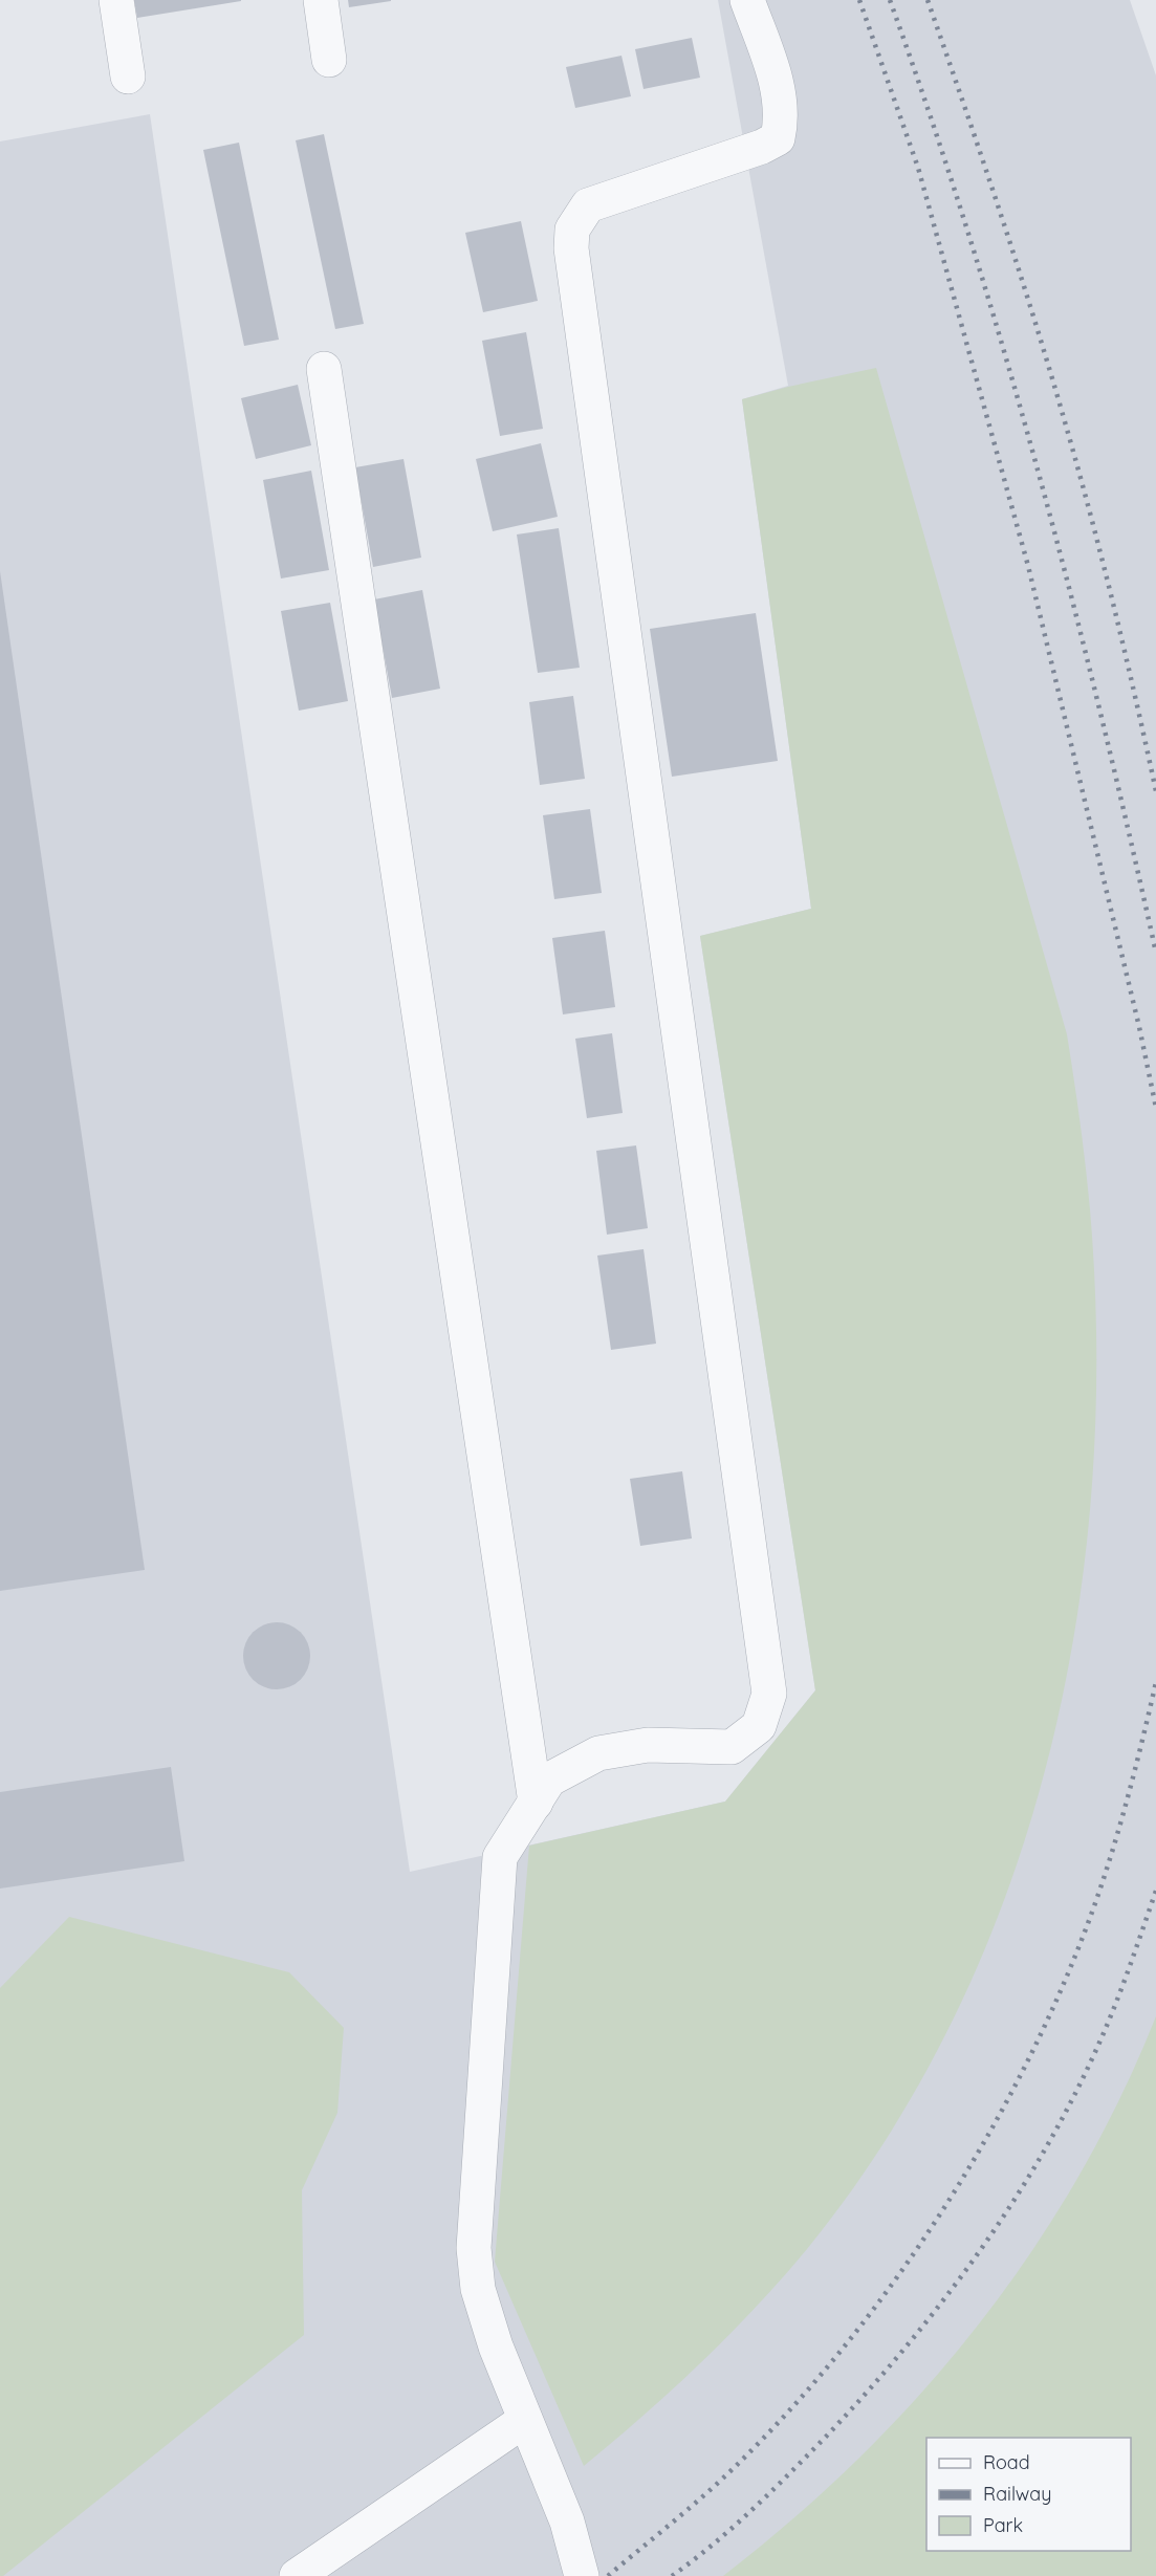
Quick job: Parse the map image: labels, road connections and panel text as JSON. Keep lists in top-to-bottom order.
{
  "legend": ["Road", "Railway", "Park"]
}
